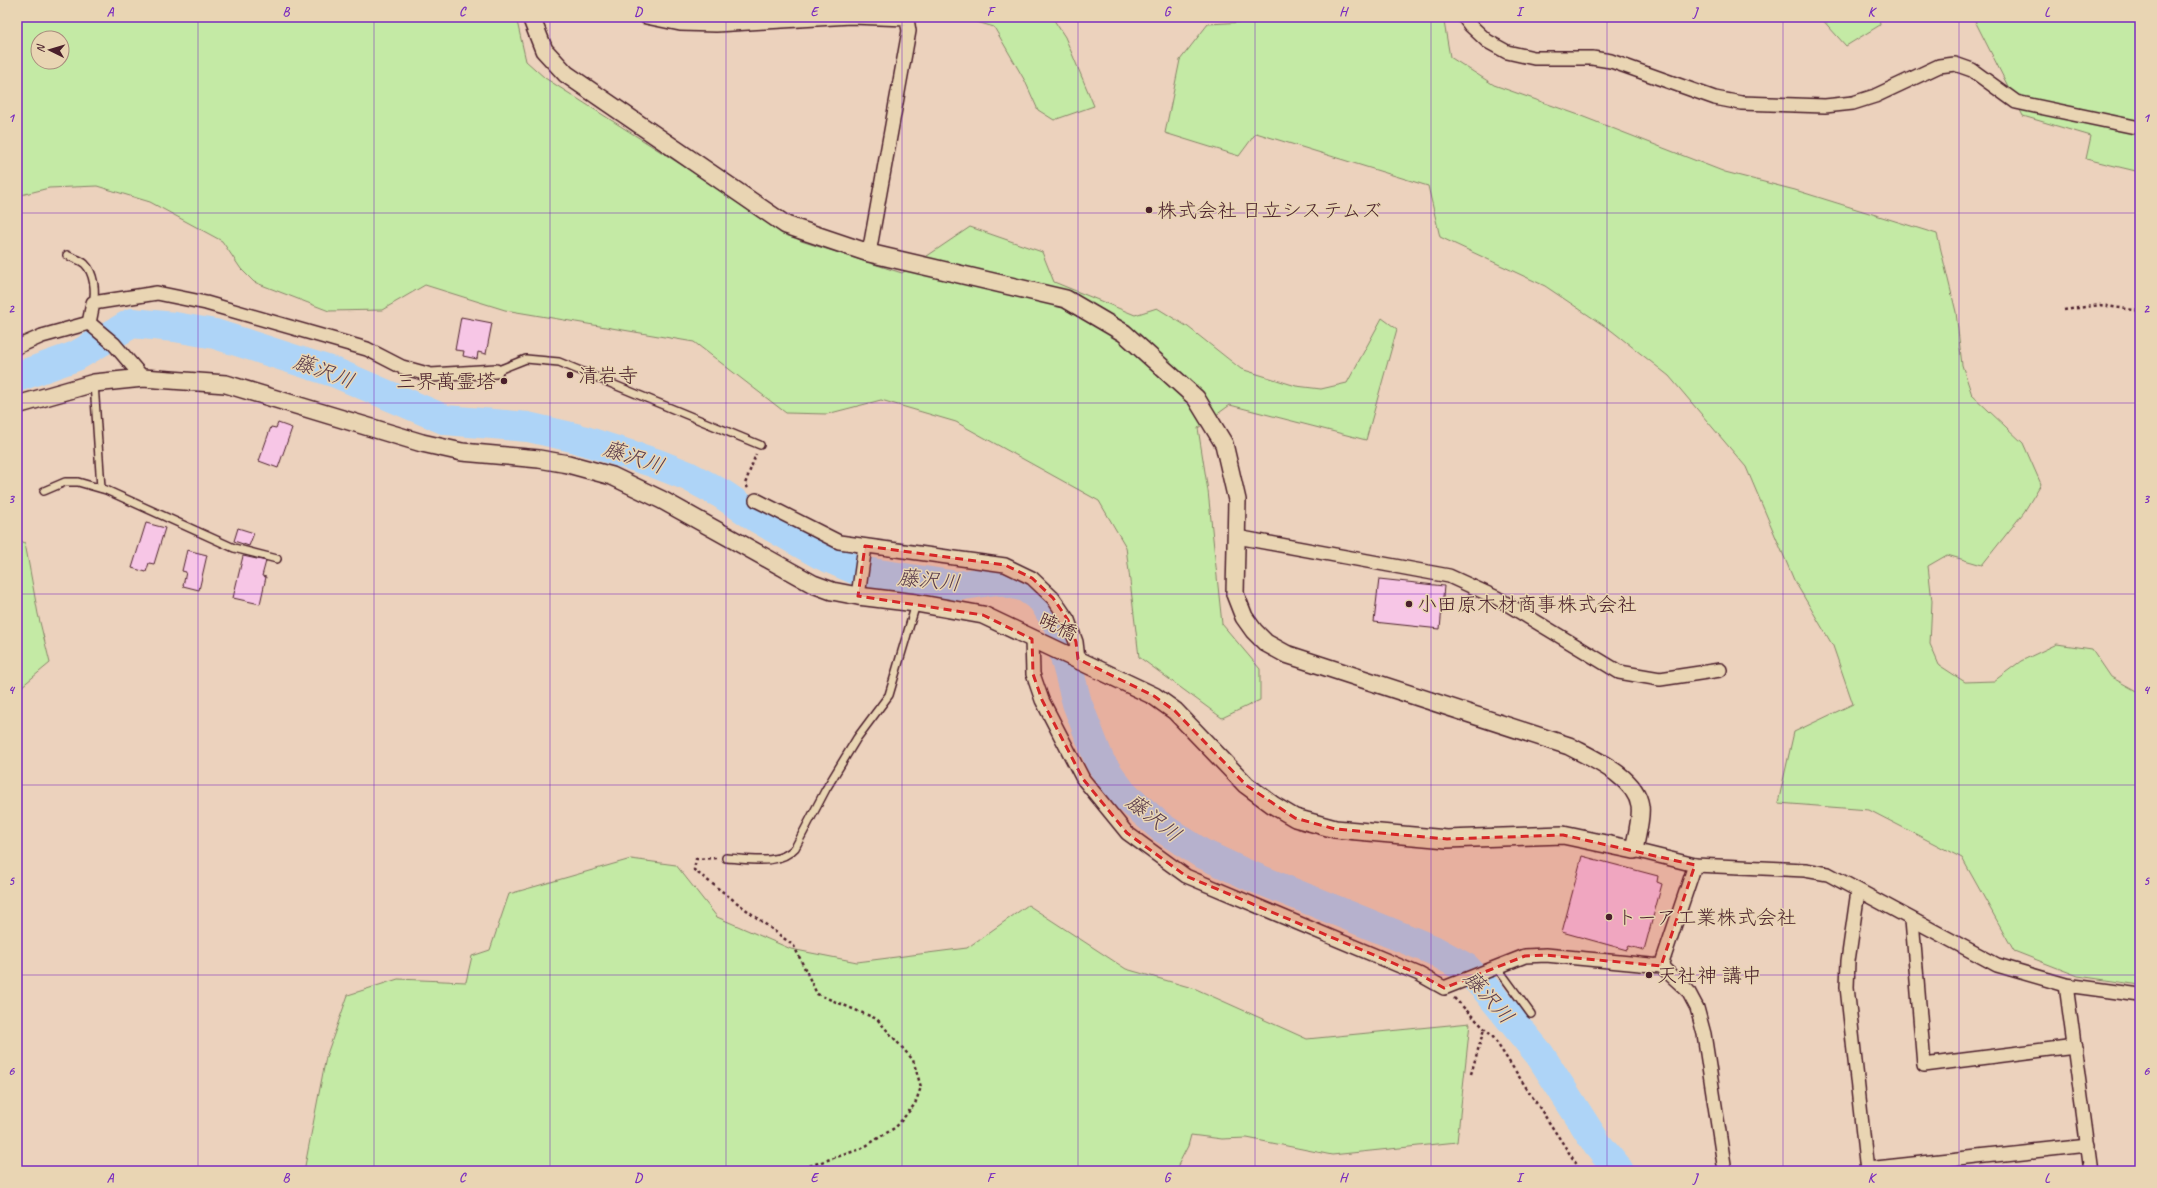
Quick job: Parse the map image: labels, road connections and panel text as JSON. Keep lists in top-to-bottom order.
{
  "streets": {
    "street": ["暁橋"]
  },
  "water": ["藤沢川"],
  "places": [
    "株式会社 日立システムズ",
    "清岩寺",
    "三界萬霊塔",
    "小田原木材商事株式会社",
    "トーア工業株式会社",
    "天社神 講中"
  ],
  "north": "left",
  "grid": {
    "columns": [
      "A",
      "B",
      "C",
      "D",
      "E",
      "F",
      "G",
      "H",
      "I",
      "J",
      "K",
      "L"
    ],
    "rows": [
      "1",
      "2",
      "3",
      "4",
      "5",
      "6"
    ]
  }
}
